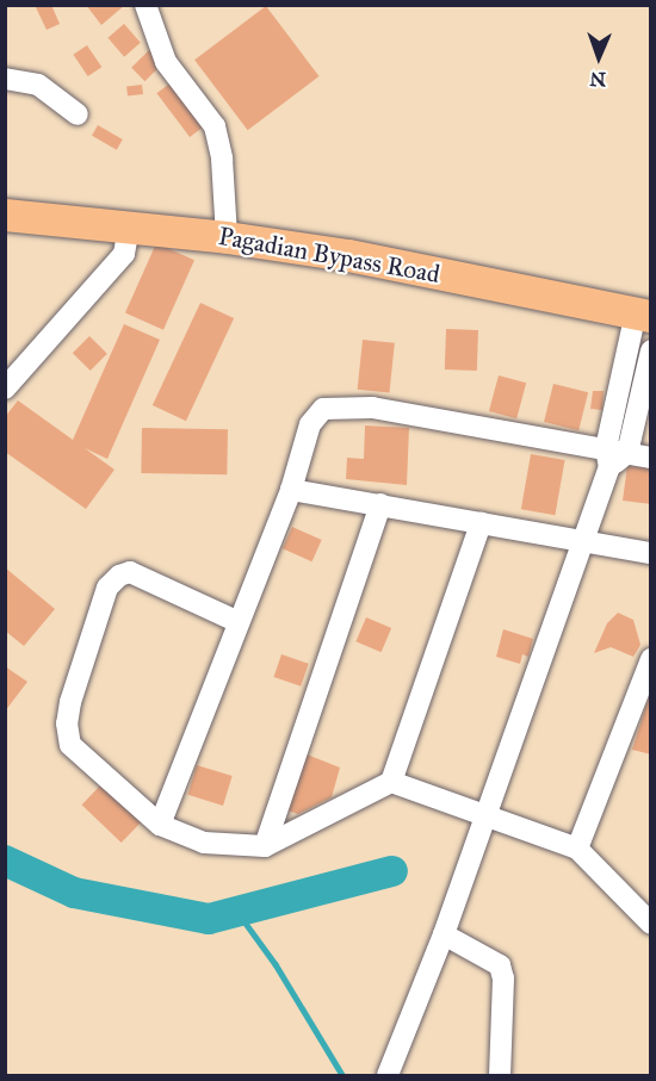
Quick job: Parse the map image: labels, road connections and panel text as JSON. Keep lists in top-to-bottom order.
{
  "streets": {
    "highway": ["Pagadian Bypass Road"]
  },
  "north": "bottom"
}
